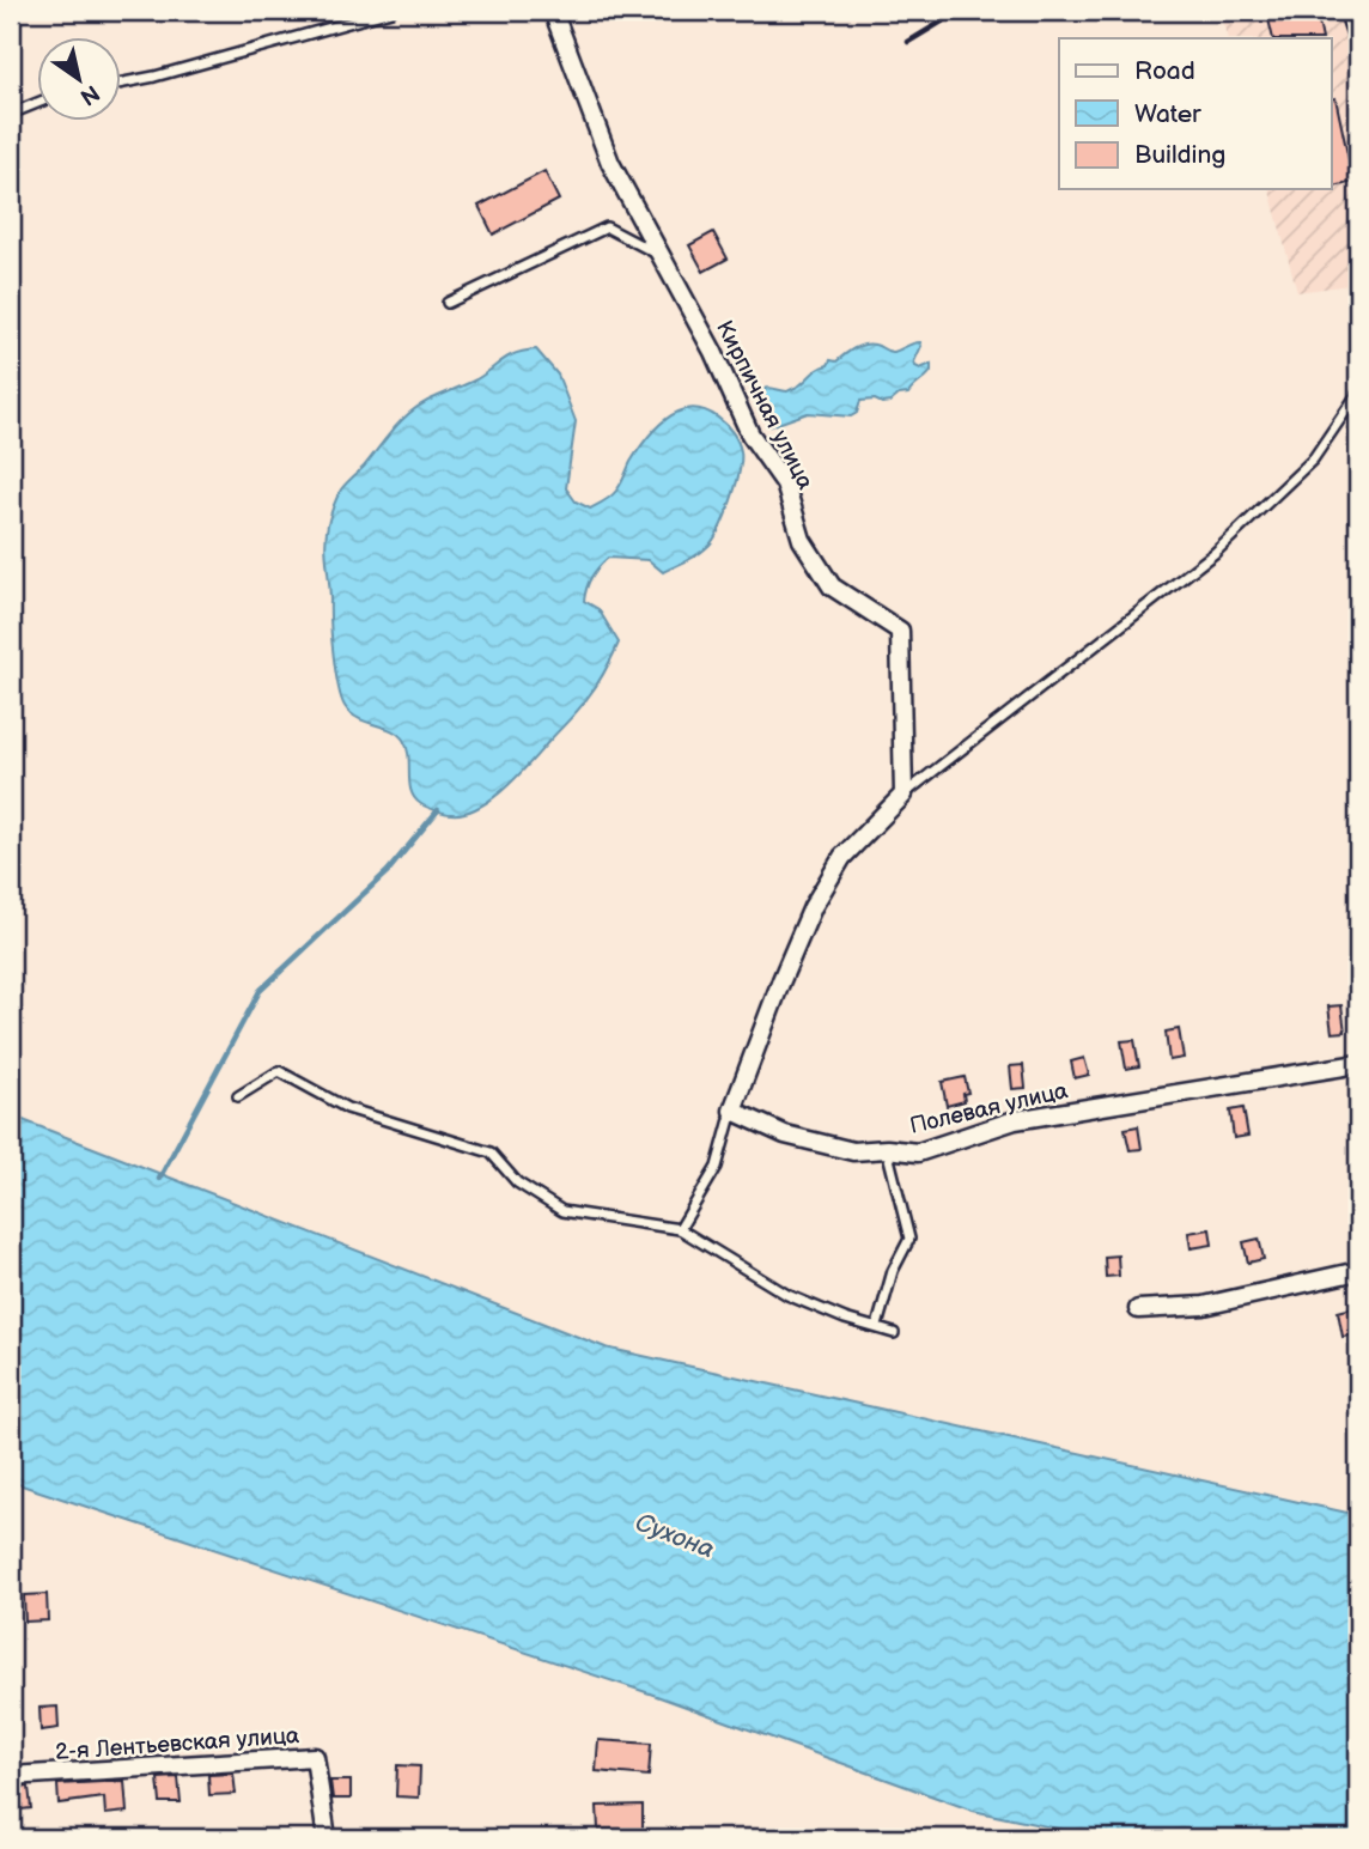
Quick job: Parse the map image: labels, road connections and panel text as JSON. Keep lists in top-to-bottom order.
{
  "streets": {
    "street": ["Кирпичная улица", "Полевая улица", "2-я Лентьевская улица"]
  },
  "water": ["Сухона"],
  "legend": ["Road", "Water", "Building"],
  "north": "bottom right"
}
